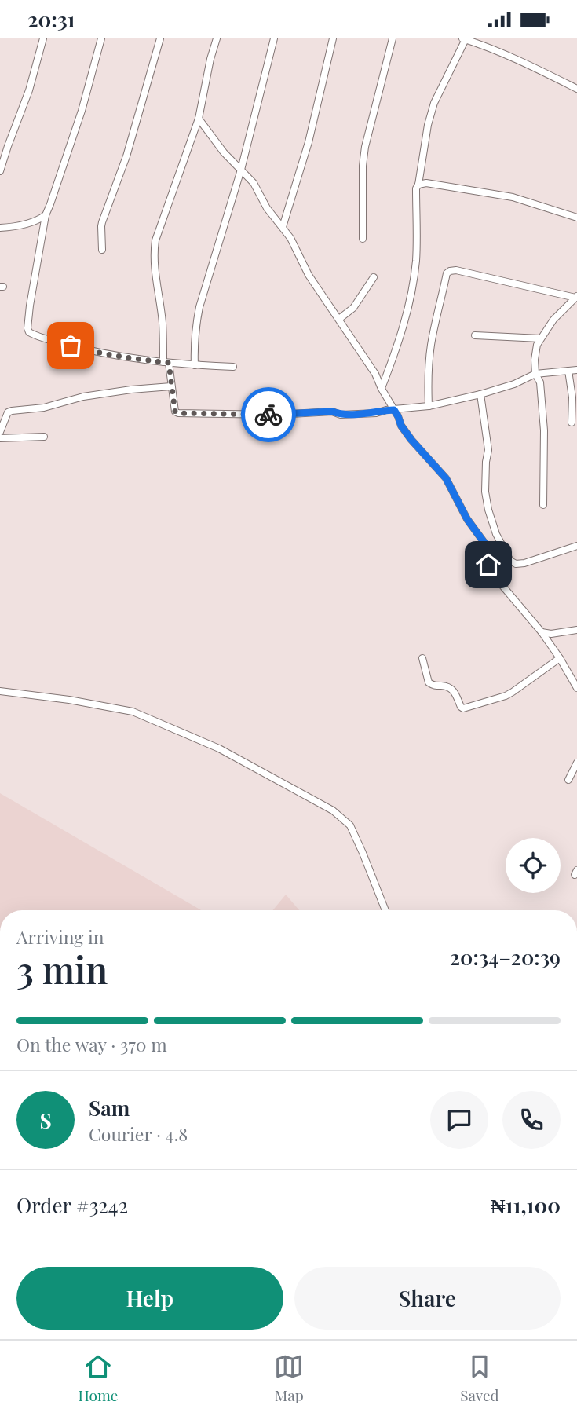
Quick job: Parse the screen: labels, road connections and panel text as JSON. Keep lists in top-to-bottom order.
{
  "page": {
    "status": "20:31",
    "heading": ["3 min", "Arriving in", "20:34–20:39"],
    "panel": [
      "Sam",
      "Courier · 4.8",
      "Order #3242",
      "₦11,100"
    ],
    "bar": "On the way · 370 m",
    "round": "S",
    "buttons": ["Help", "Share"],
    "tabs": ["Home", "Map", "Saved"]
  }
}
